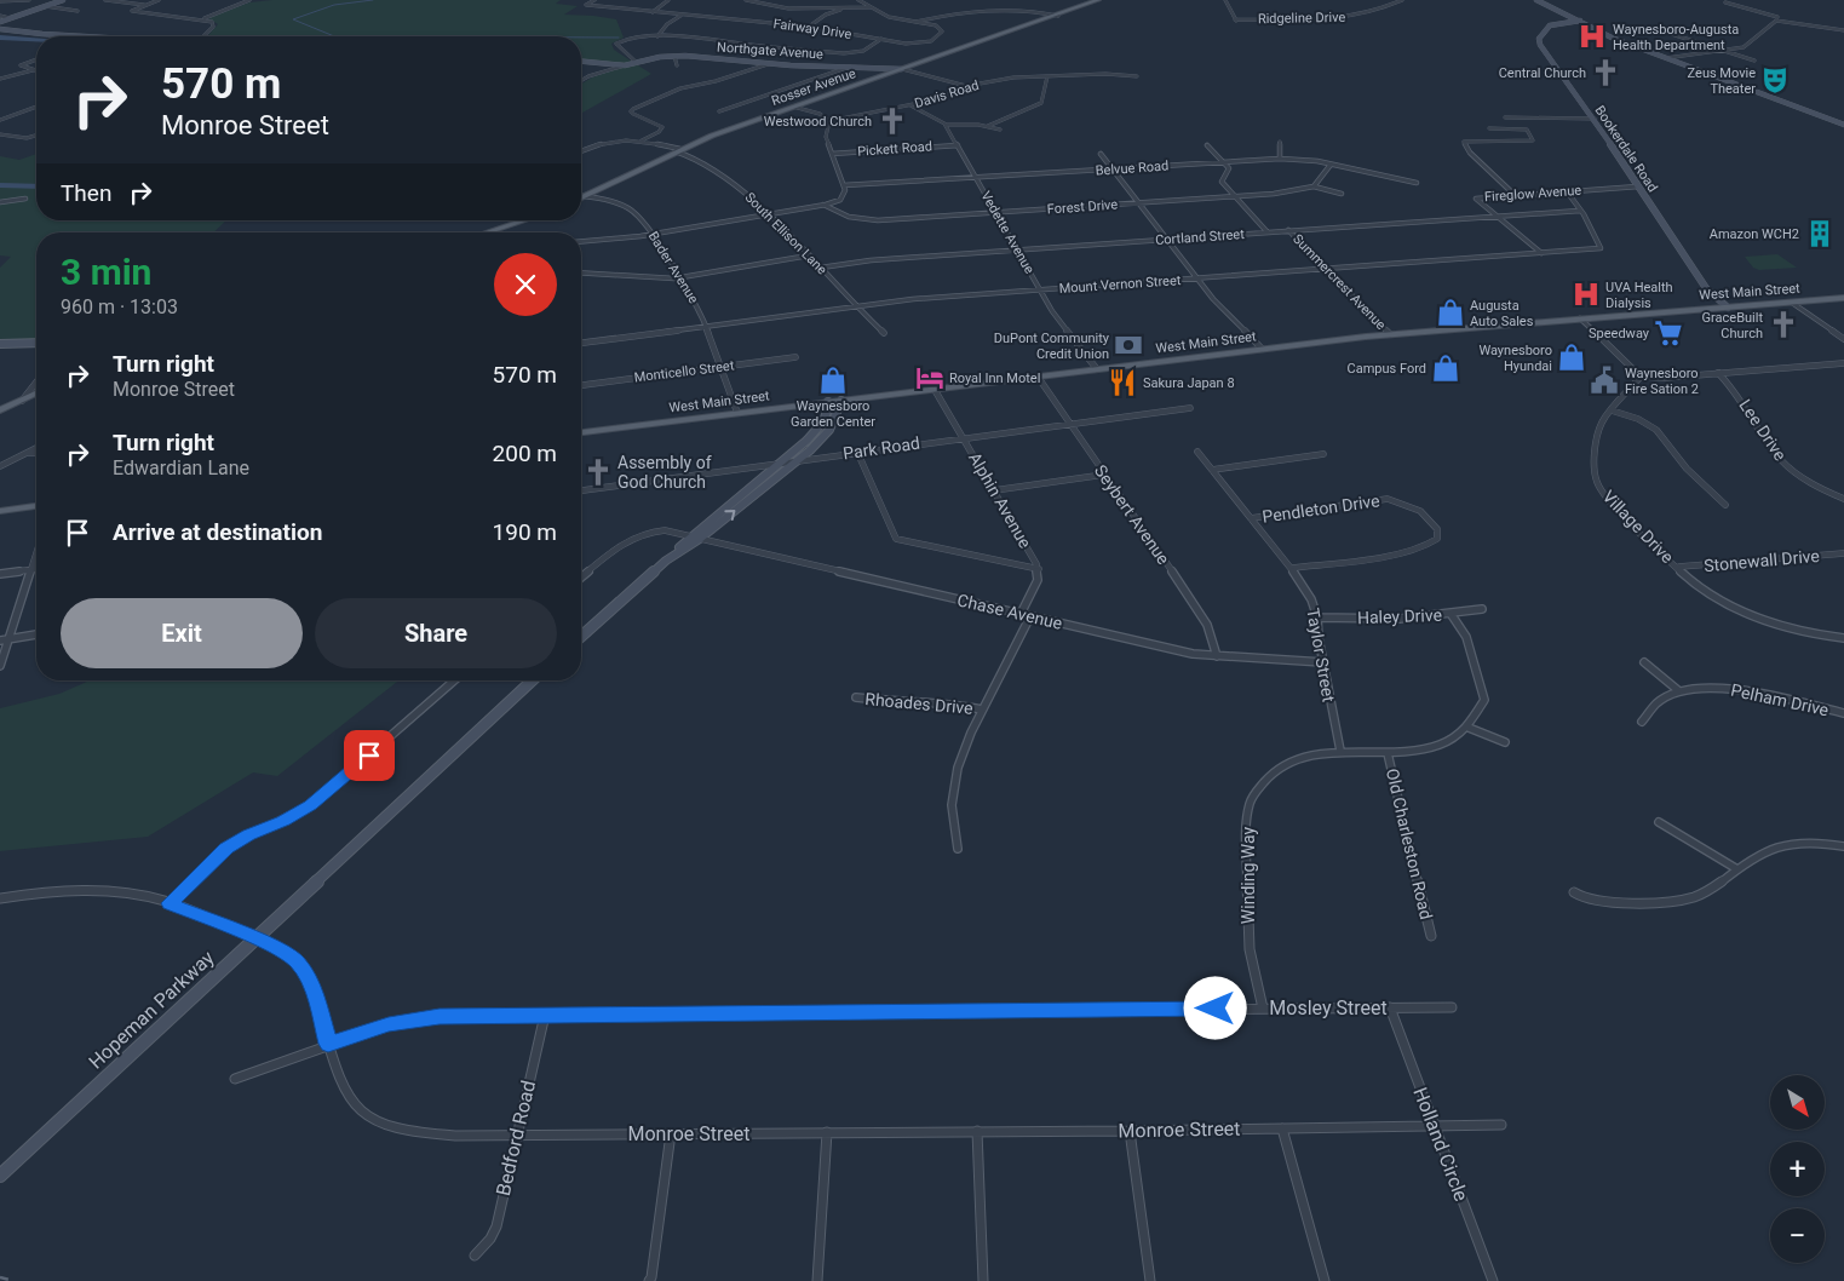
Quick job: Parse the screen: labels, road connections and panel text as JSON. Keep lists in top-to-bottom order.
{
  "streets": {
    "main road": ["Rosser Avenue", "West Main Street"],
    "street": [
      "Ridgeline Drive",
      "Fairway Drive",
      "Northgate Avenue",
      "Davis Road",
      "Pickett Road",
      "Bookerdale Road",
      "Belvue Road",
      "Fireglow Avenue",
      "Forest Drive",
      "Vedette Avenue",
      "South Ellison Lane",
      "Cortland Street",
      "Bader Avenue",
      "Summercrest Avenue",
      "Mount Vernon Street",
      "Monticello Street",
      "Lee Drive",
      "Park Road",
      "Alphin Avenue",
      "Pendleton Drive",
      "Seybert Avenue",
      "Village Drive",
      "Stonewall Drive",
      "Chase Avenue",
      "Haley Drive",
      "Taylor Street",
      "Pelham Drive",
      "Rhoades Drive",
      "Old Charleston Road",
      "Winding Way",
      "Mosley Street",
      "Hopeman Parkway",
      "Monroe Street",
      "Bedford Road",
      "Holland Circle"
    ]
  },
  "crossings": [
    ["Northgate Avenue", "Rosser Avenue"],
    ["Northgate Avenue", "Davis Road"],
    ["Rosser Avenue", "South Ellison Lane"],
    ["Rosser Avenue", "Bader Avenue"],
    ["Davis Road", "Vedette Avenue"],
    ["Pickett Road", "Vedette Avenue"],
    ["Bookerdale Road", "Fireglow Avenue"],
    ["Bookerdale Road", "West Main Street"],
    ["Belvue Road", "Vedette Avenue"],
    ["Belvue Road", "Summercrest Avenue"],
    ["Fireglow Avenue", "Cortland Street"],
    ["Fireglow Avenue", "Mount Vernon Street"],
    ["Forest Drive", "Vedette Avenue"],
    ["Forest Drive", "Summercrest Avenue"],
    ["Vedette Avenue", "Cortland Street"],
    ["Vedette Avenue", "Mount Vernon Street"],
    ["Vedette Avenue", "West Main Street"],
    ["South Ellison Lane", "Cortland Street"],
    ["South Ellison Lane", "Mount Vernon Street"],
    ["Cortland Street", "Summercrest Avenue"],
    ["Cortland Street", "Mount Vernon Street"],
    ["Bader Avenue", "Mount Vernon Street"],
    ["Bader Avenue", "West Main Street"],
    ["Bader Avenue", "Monticello Street"],
    ["Summercrest Avenue", "Mount Vernon Street"],
    ["Summercrest Avenue", "West Main Street"],
    ["West Main Street", "Alphin Avenue"],
    ["West Main Street", "Seybert Avenue"],
    ["Park Road", "Alphin Avenue"],
    ["Park Road", "Seybert Avenue"],
    ["Pendleton Drive", "Taylor Street"],
    ["Seybert Avenue", "Chase Avenue"],
    ["Village Drive", "Stonewall Drive"],
    ["Chase Avenue", "Taylor Street"],
    ["Haley Drive", "Taylor Street"],
    ["Taylor Street", "Winding Way"],
    ["Old Charleston Road", "Winding Way"],
    ["Winding Way", "Mosley Street"],
    ["Mosley Street", "Monroe Street"],
    ["Mosley Street", "Bedford Road"],
    ["Mosley Street", "Holland Circle"],
    ["Hopeman Parkway", "Monroe Street"],
    ["Monroe Street", "Bedford Road"],
    ["Monroe Street", "Holland Circle"]
  ],
  "places": {
    "hospital": ["Waynesboro-Augusta Health Department", "UVA Health Dialysis"],
    "church": [
      "Central Church",
      "Westwood Church",
      "GraceBuilt Church",
      "Assembly of God Church"
    ],
    "theatre": ["Zeus Movie Theater"],
    "building": ["Amazon WCH2"],
    "shop": [
      "Augusta Auto Sales",
      "Waynesboro Hyundai",
      "Campus Ford",
      "Waynesboro Garden Center"
    ],
    "supermarket": ["Speedway"],
    "bank": ["DuPont Community Credit Union"],
    "hotel": ["Royal Inn Motel"],
    "public building": ["Waynesboro Fire Sation 2"],
    "restaurant": ["Sakura Japan 8"]
  },
  "north": "bottom right",
  "page": {
    "turn": ["570 m", "Monroe Street"],
    "then": "Then",
    "heading": ["3 min", "960 m · 13:03"],
    "list": [
      {
        "name": "Turn right",
        "note": "Monroe Street",
        "value": "570 m"
      },
      {
        "name": "Turn right",
        "note": "Edwardian Lane",
        "value": "200 m"
      },
      {
        "name": "Arrive at destination",
        "value": "190 m"
      }
    ],
    "buttons": ["Exit", "Share"],
    "map_buttons": ["+", "−"]
  }
}
